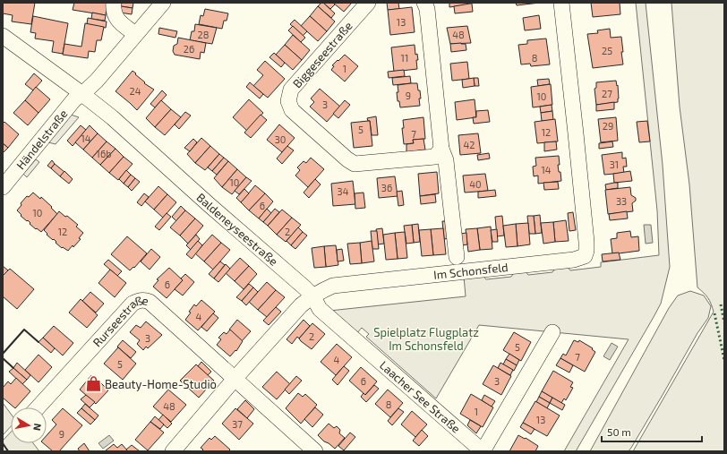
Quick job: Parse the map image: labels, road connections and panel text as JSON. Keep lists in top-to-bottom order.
{
  "streets": {
    "street": [
      "Biggeseestraße",
      "Händelstraße",
      "Baldeneyseestraße",
      "Im Schonsfeld",
      "Rurseestraße",
      "Laacher See Straße"
    ]
  },
  "crossings": [
    ["Händelstraße", "Baldeneyseestraße"],
    ["Baldeneyseestraße", "Im Schonsfeld"],
    ["Baldeneyseestraße", "Laacher See Straße"],
    ["Im Schonsfeld", "Rurseestraße"],
    ["Im Schonsfeld", "Laacher See Straße"]
  ],
  "parks": ["Spielplatz Flugplatz Im Schonsfeld"],
  "places": {
    "shop": ["Beauty-Home-Studio"]
  },
  "house_numbers": [
    "13",
    "28",
    "48",
    "26",
    "25",
    "11",
    "8",
    "1",
    "24",
    "27",
    "9",
    "10",
    "3",
    "29",
    "5",
    "12",
    "7",
    "14",
    "30",
    "42",
    "16b",
    "31",
    "14",
    "10",
    "40",
    "36",
    "34",
    "33",
    "6",
    "10",
    "12",
    "2",
    "6",
    "4",
    "2",
    "3",
    "5",
    "7",
    "4",
    "5",
    "6",
    "3",
    "8",
    "48",
    "1",
    "13",
    "37",
    "9"
  ],
  "scale_bar": "50 m",
  "north": "right"
}
